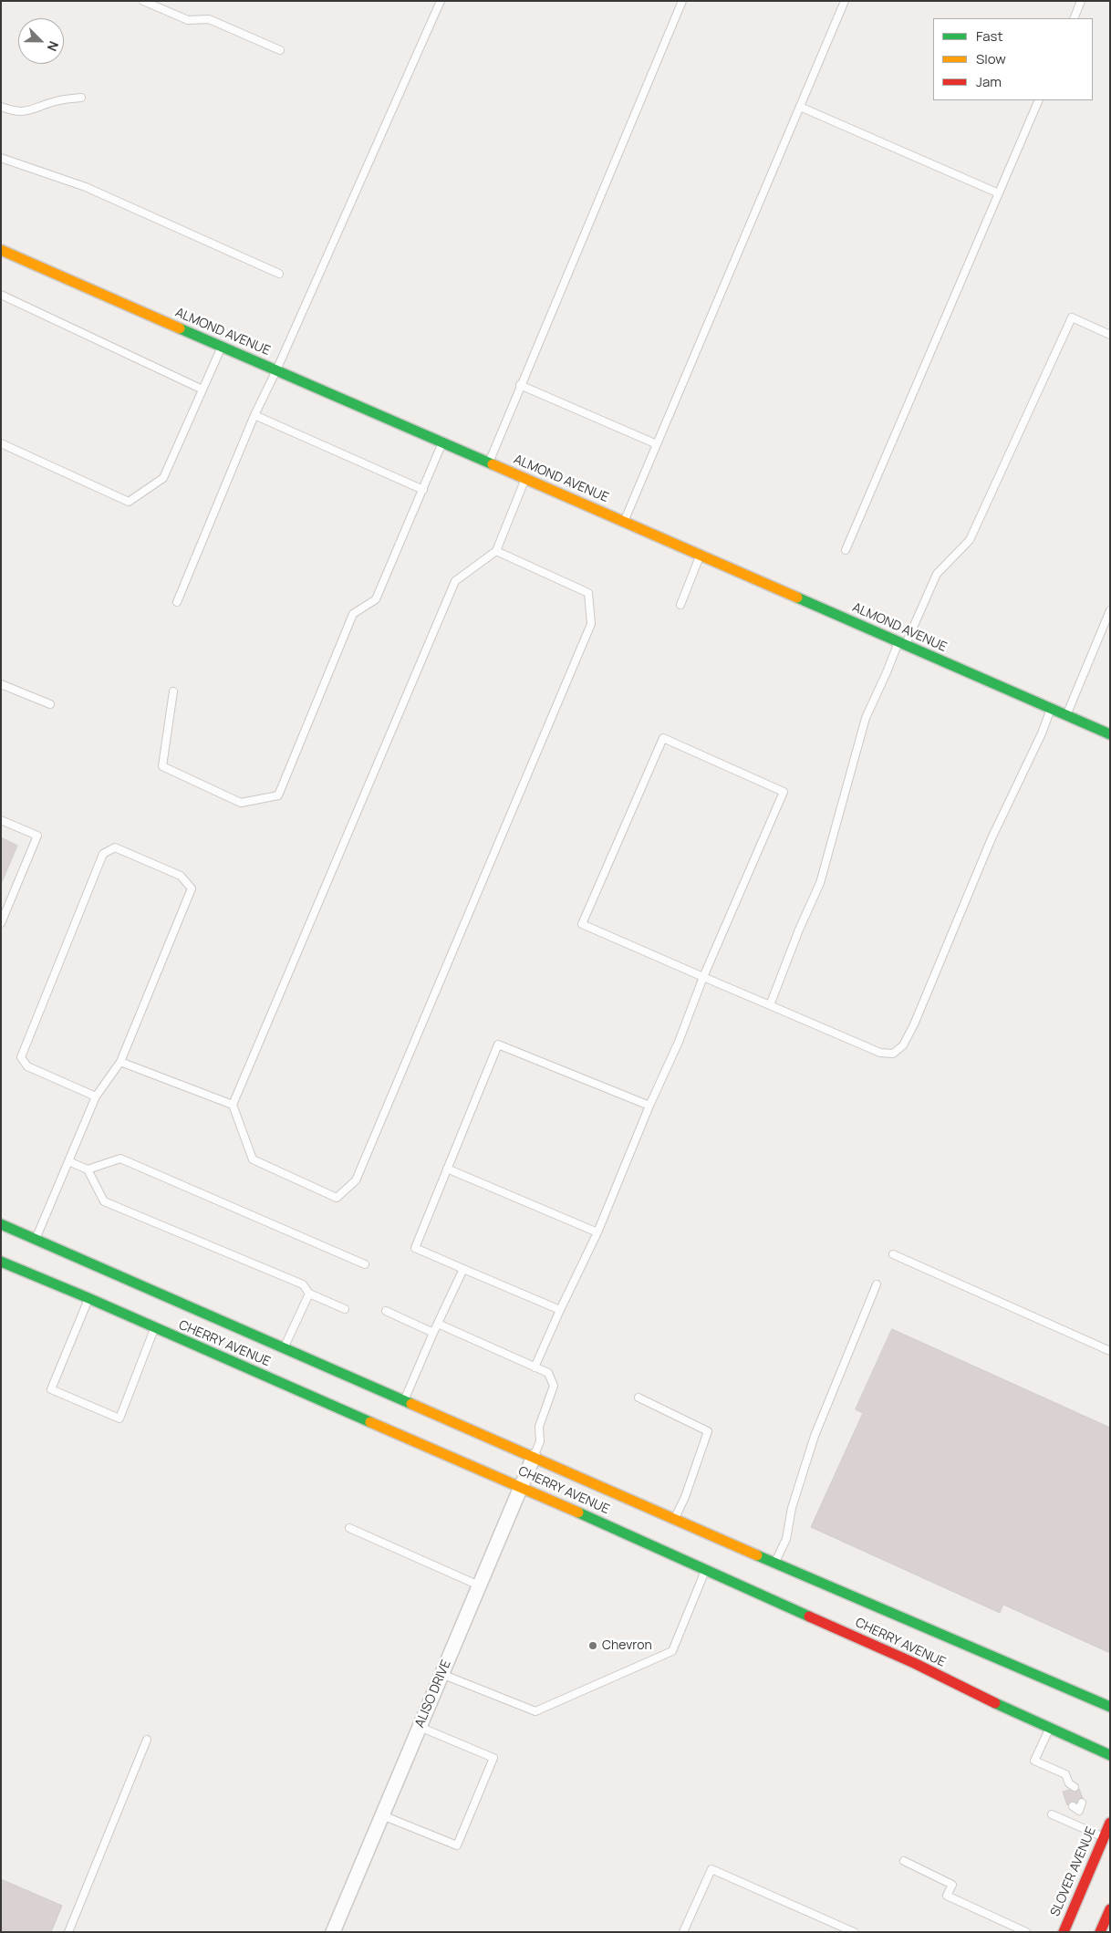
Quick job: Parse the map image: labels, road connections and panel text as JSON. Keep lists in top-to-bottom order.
{
  "streets": {
    "main road": ["ALMOND AVENUE", "CHERRY AVENUE", "SLOVER AVENUE"],
    "street": ["ALISO DRIVE"]
  },
  "crossings": [
    ["CHERRY AVENUE", "ALISO DRIVE"]
  ],
  "places": ["Chevron"],
  "legend": ["Fast", "Slow", "Jam"],
  "north": "bottom right"
}
